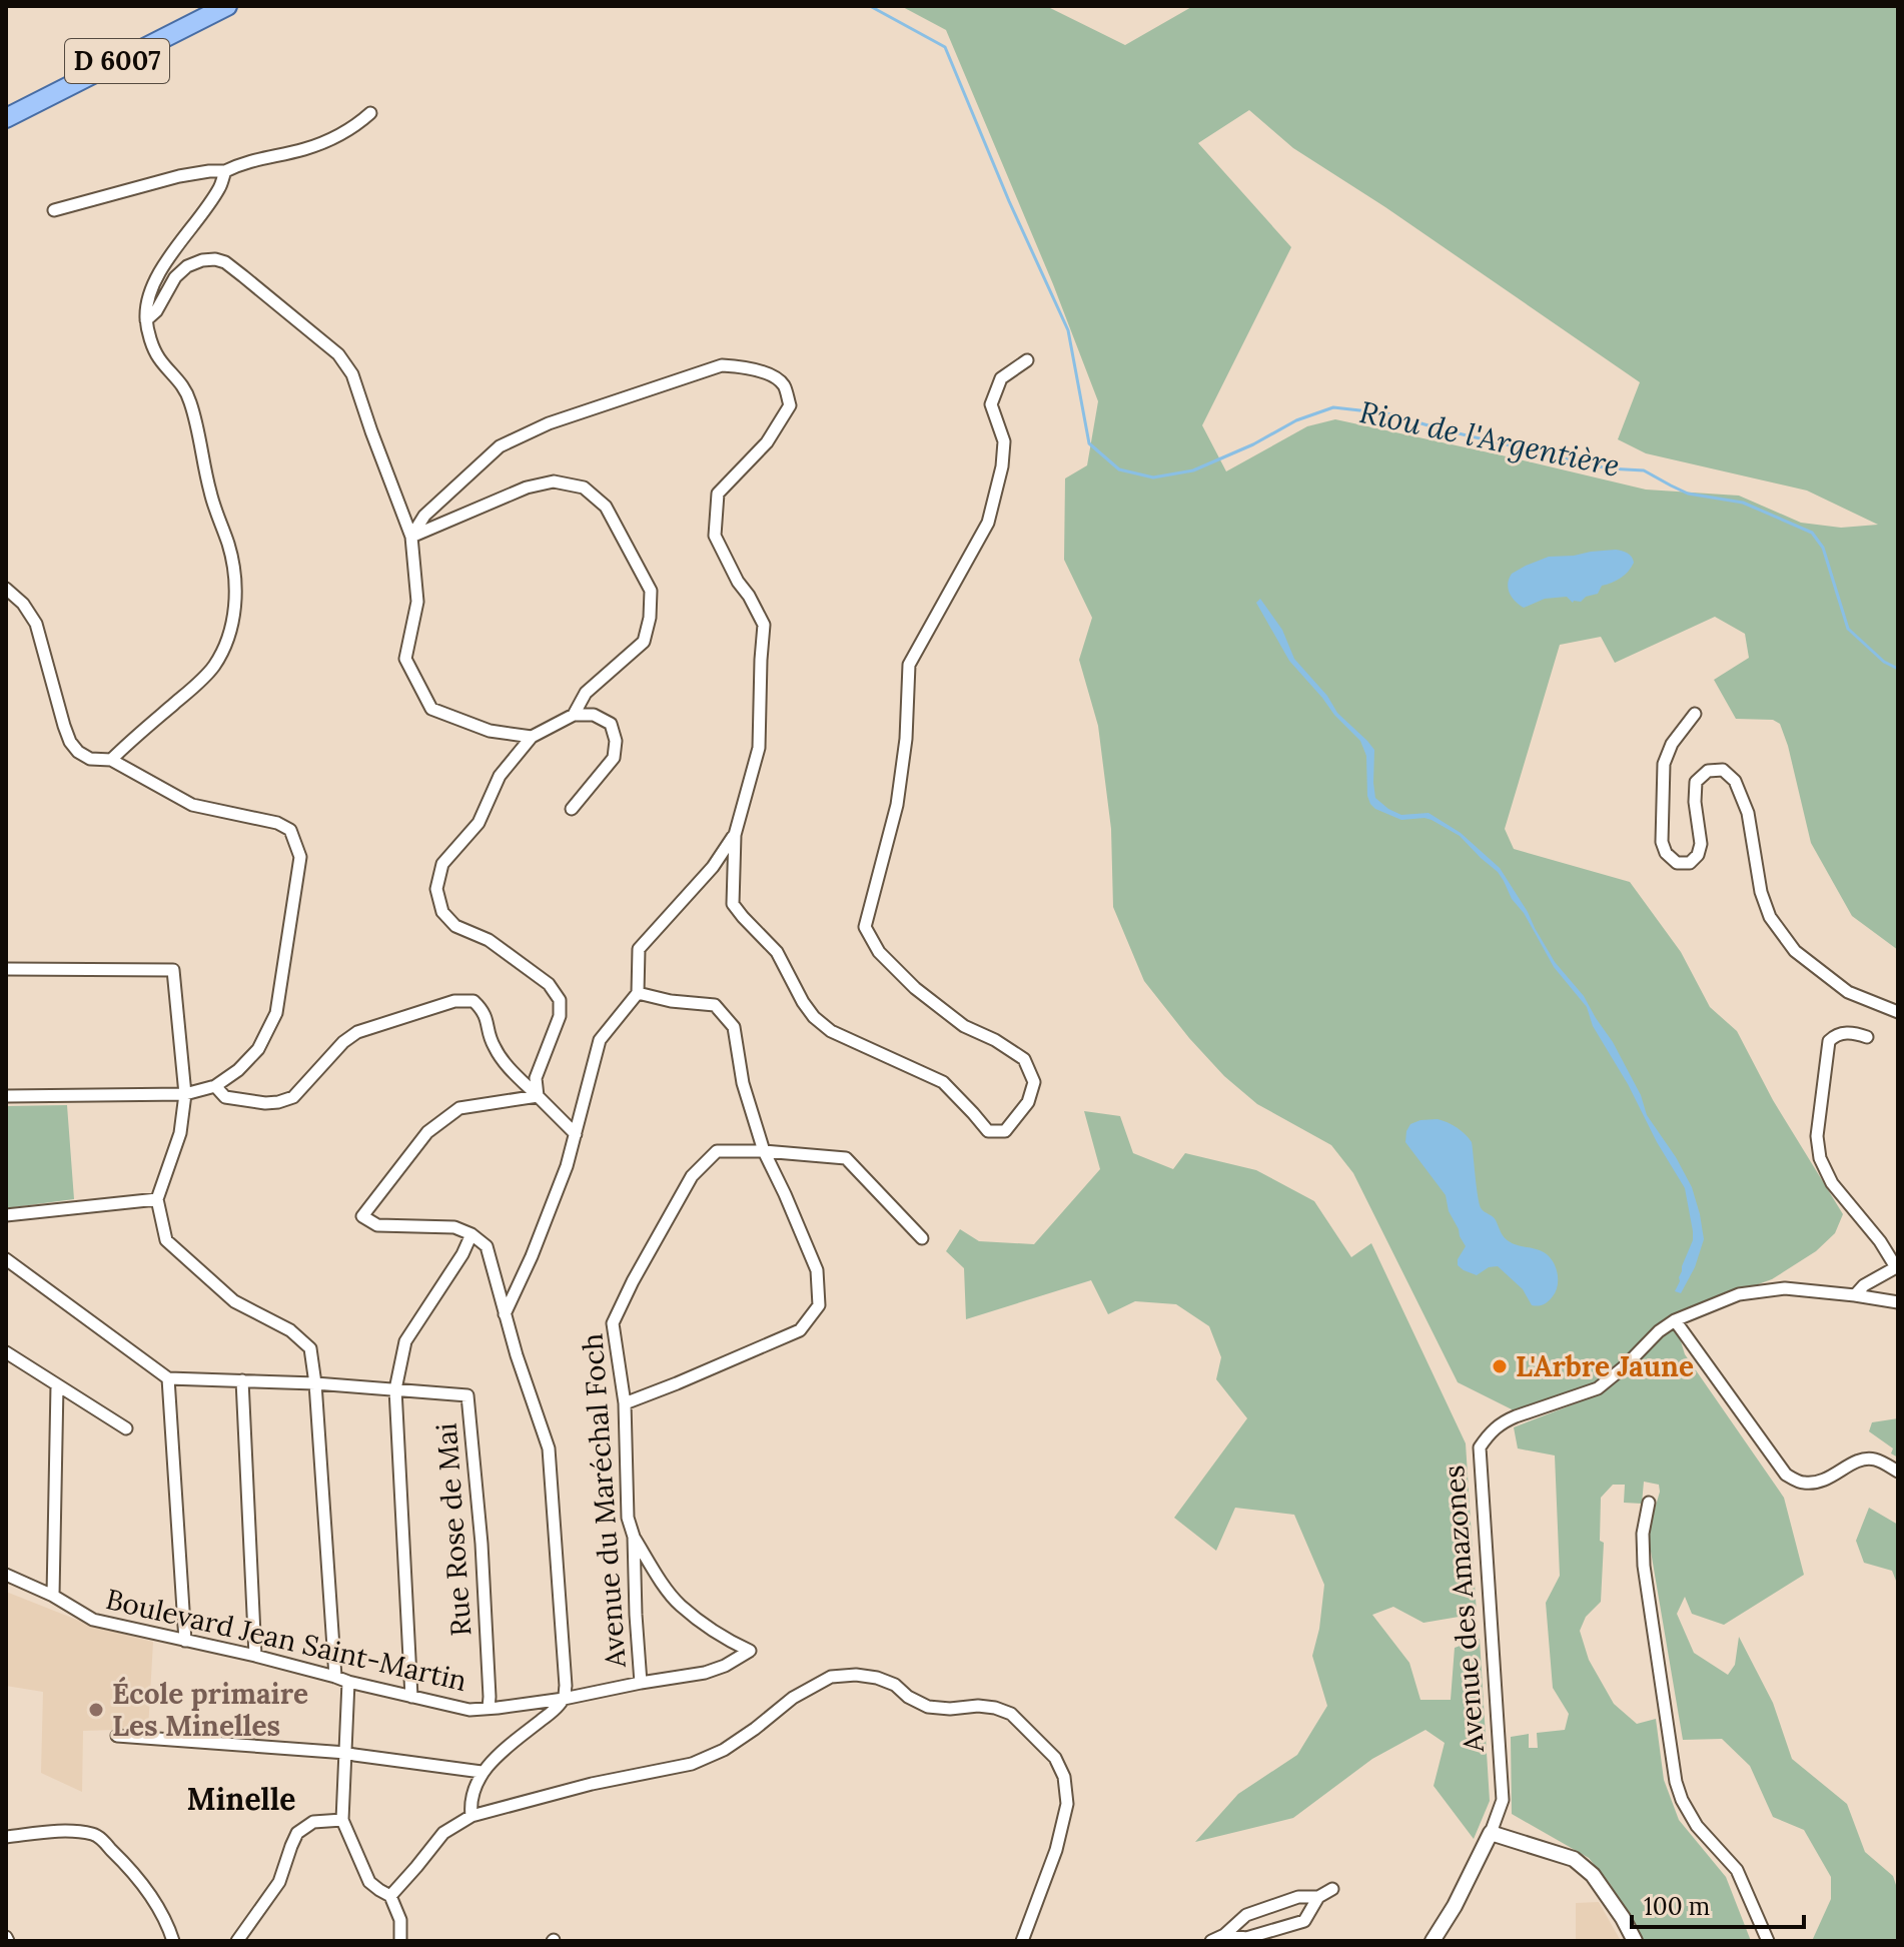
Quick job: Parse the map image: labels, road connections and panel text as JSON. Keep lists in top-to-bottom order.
{
  "streets": {
    "main road": ["D 6007"],
    "street": [
      "Avenue du Maréchal Foch",
      "Rue Rose de Mai",
      "Avenue des Amazones",
      "Boulevard Jean Saint-Martin"
    ]
  },
  "crossings": [
    ["Avenue du Maréchal Foch", "Boulevard Jean Saint-Martin"],
    ["Rue Rose de Mai", "Boulevard Jean Saint-Martin"]
  ],
  "districts": ["Minelle"],
  "water": ["Riou de l'Argentière"],
  "places": ["L'Arbre Jaune", "École primaire Les Minelles"],
  "scale_bar": "100 m"
}
